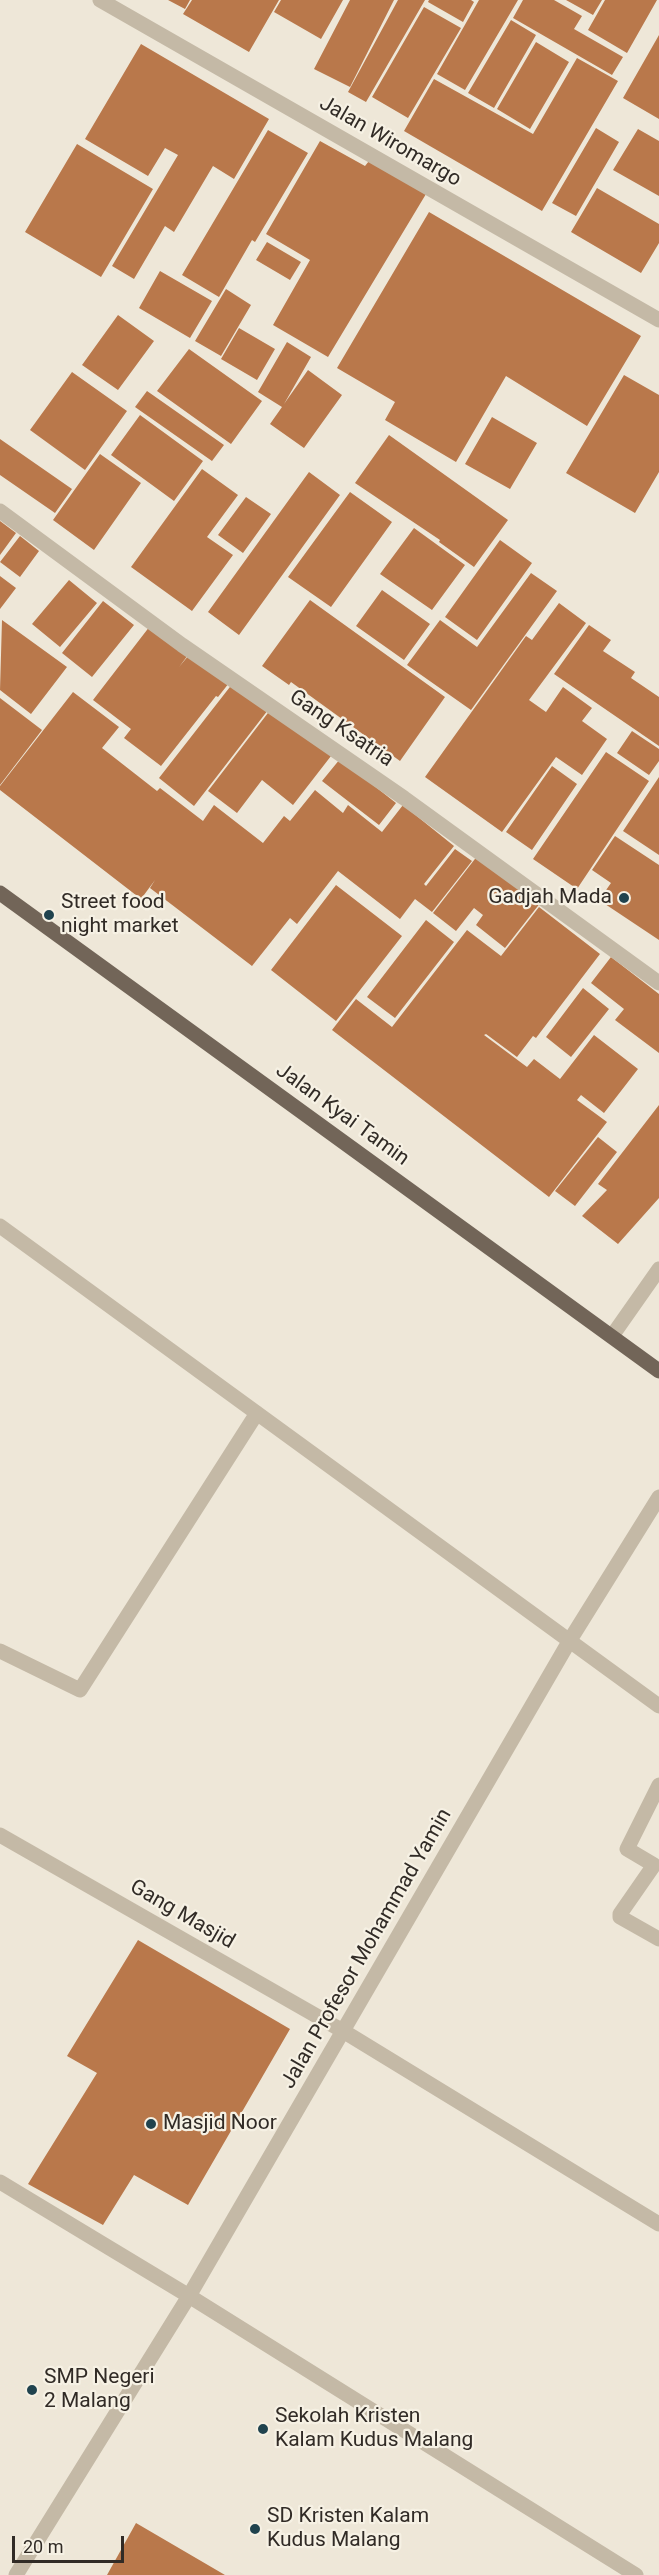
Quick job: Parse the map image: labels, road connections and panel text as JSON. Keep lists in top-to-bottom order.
{
  "streets": {
    "main road": ["Jalan Kyai Tamin"],
    "street": [
      "Jalan Wiromargo",
      "Gang Ksatria",
      "Gang Masjid",
      "Jalan Profesor Mohammad Yamin"
    ]
  },
  "crossings": [
    ["Gang Masjid", "Jalan Profesor Mohammad Yamin"]
  ],
  "places": [
    "Gadjah Mada",
    "Street food night market",
    "Masjid Noor",
    "SMP Negeri 2 Malang",
    "Sekolah Kristen Kalam Kudus Malang",
    "SD Kristen Kalam Kudus Malang"
  ],
  "scale_bar": "20 m"
}
